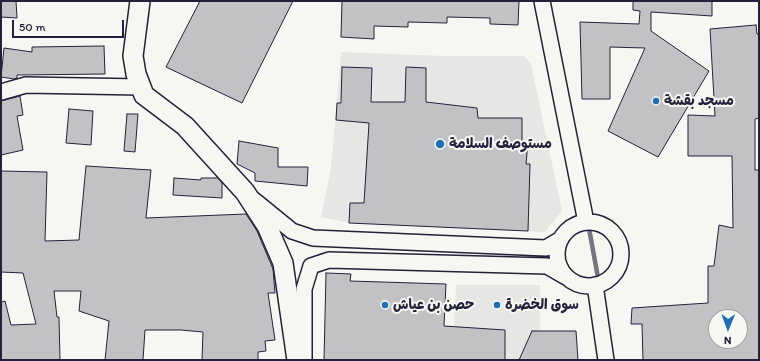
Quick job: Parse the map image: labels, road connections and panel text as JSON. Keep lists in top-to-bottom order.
{
  "places": [
    "مسجد بقشة",
    "مستوصف السلامة",
    "حصن بن عياش",
    "سوق الخضرة"
  ],
  "scale_bar": "50 m",
  "north": "bottom"
}
